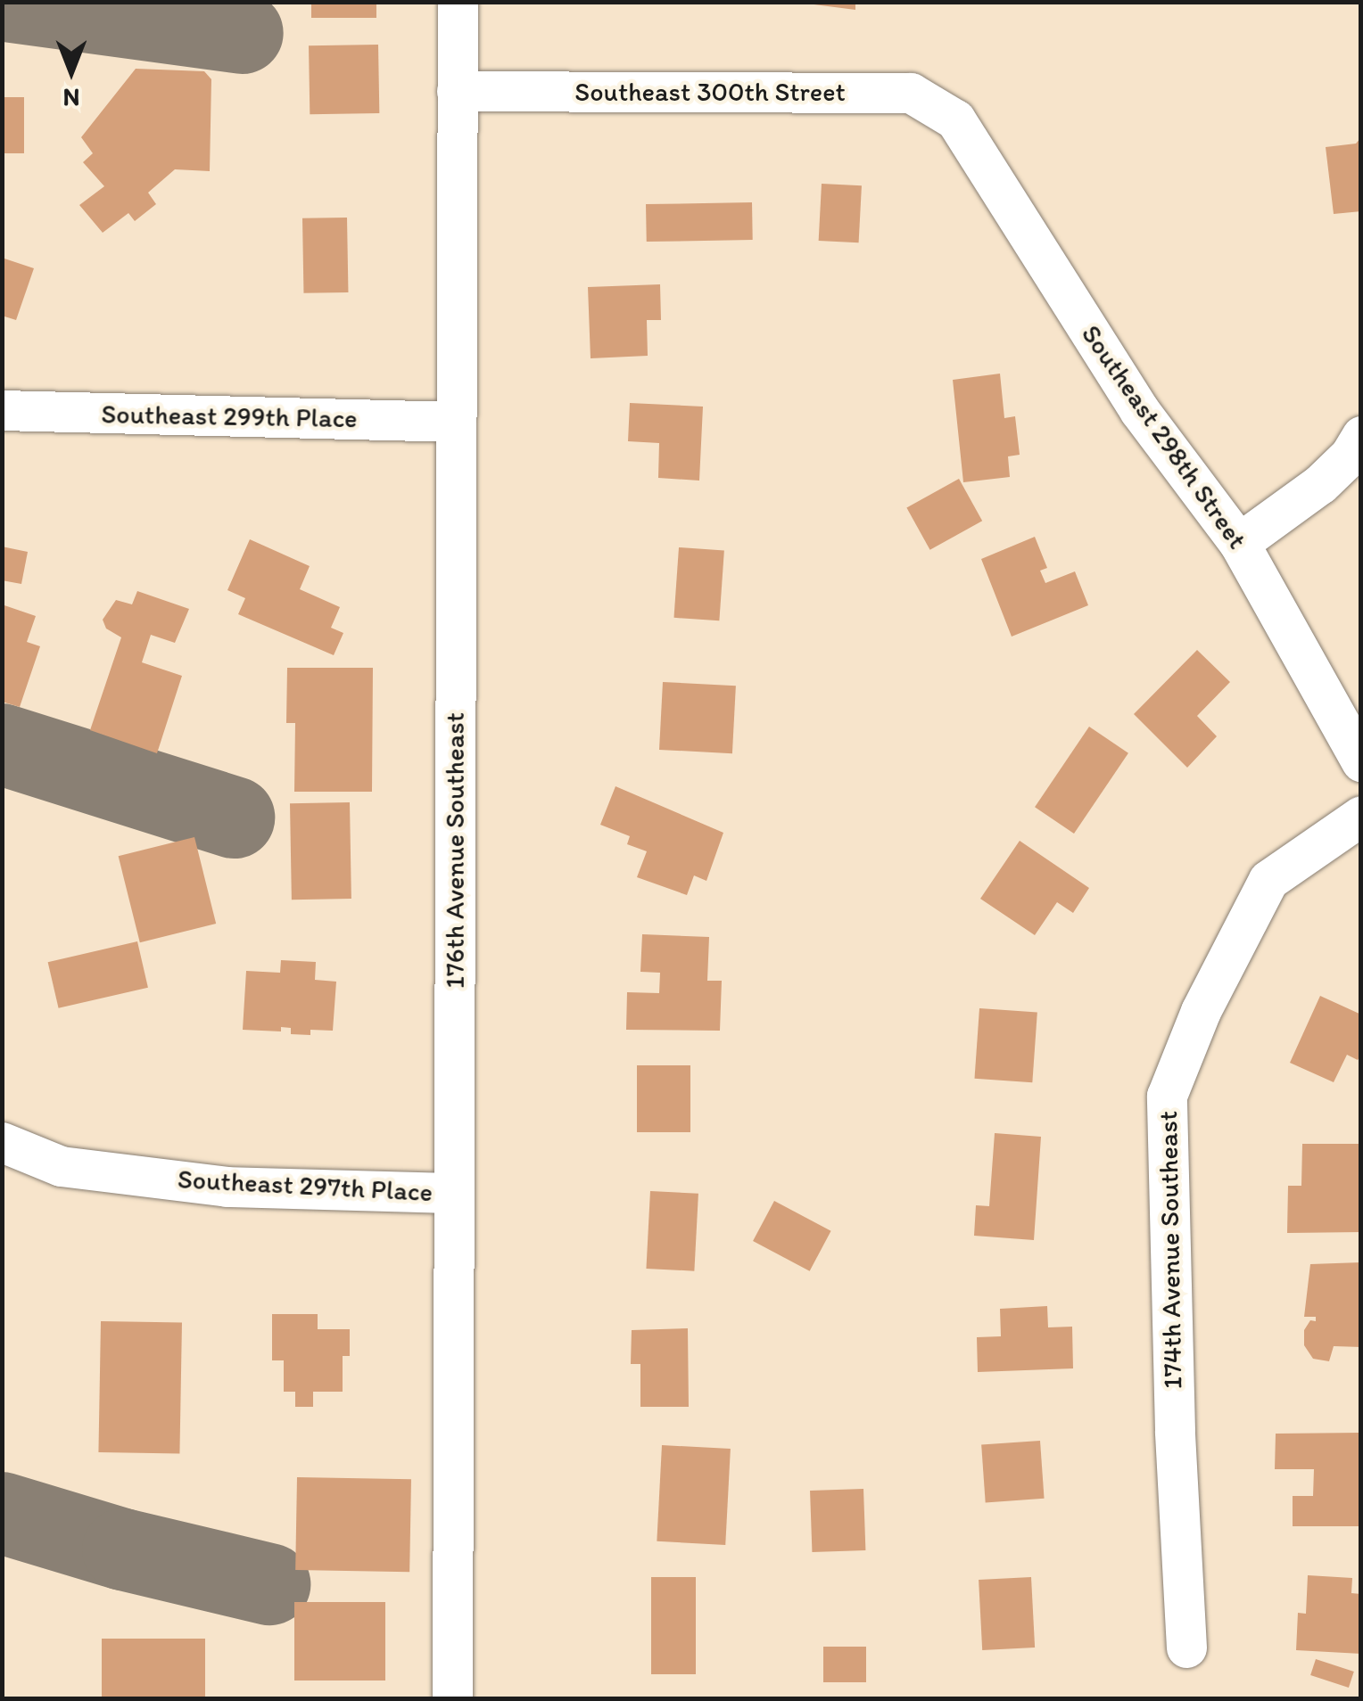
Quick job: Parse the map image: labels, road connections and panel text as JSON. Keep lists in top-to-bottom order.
{
  "streets": {
    "street": [
      "Southeast 300th Street",
      "Southeast 299th Place",
      "Southeast 298th Street",
      "176th Avenue Southeast",
      "Southeast 297th Place",
      "174th Avenue Southeast"
    ]
  },
  "crossings": [
    ["Southeast 300th Street", "Southeast 298th Street"],
    ["Southeast 300th Street", "176th Avenue Southeast"],
    ["Southeast 299th Place", "176th Avenue Southeast"],
    ["176th Avenue Southeast", "Southeast 297th Place"]
  ],
  "north": "bottom"
}
